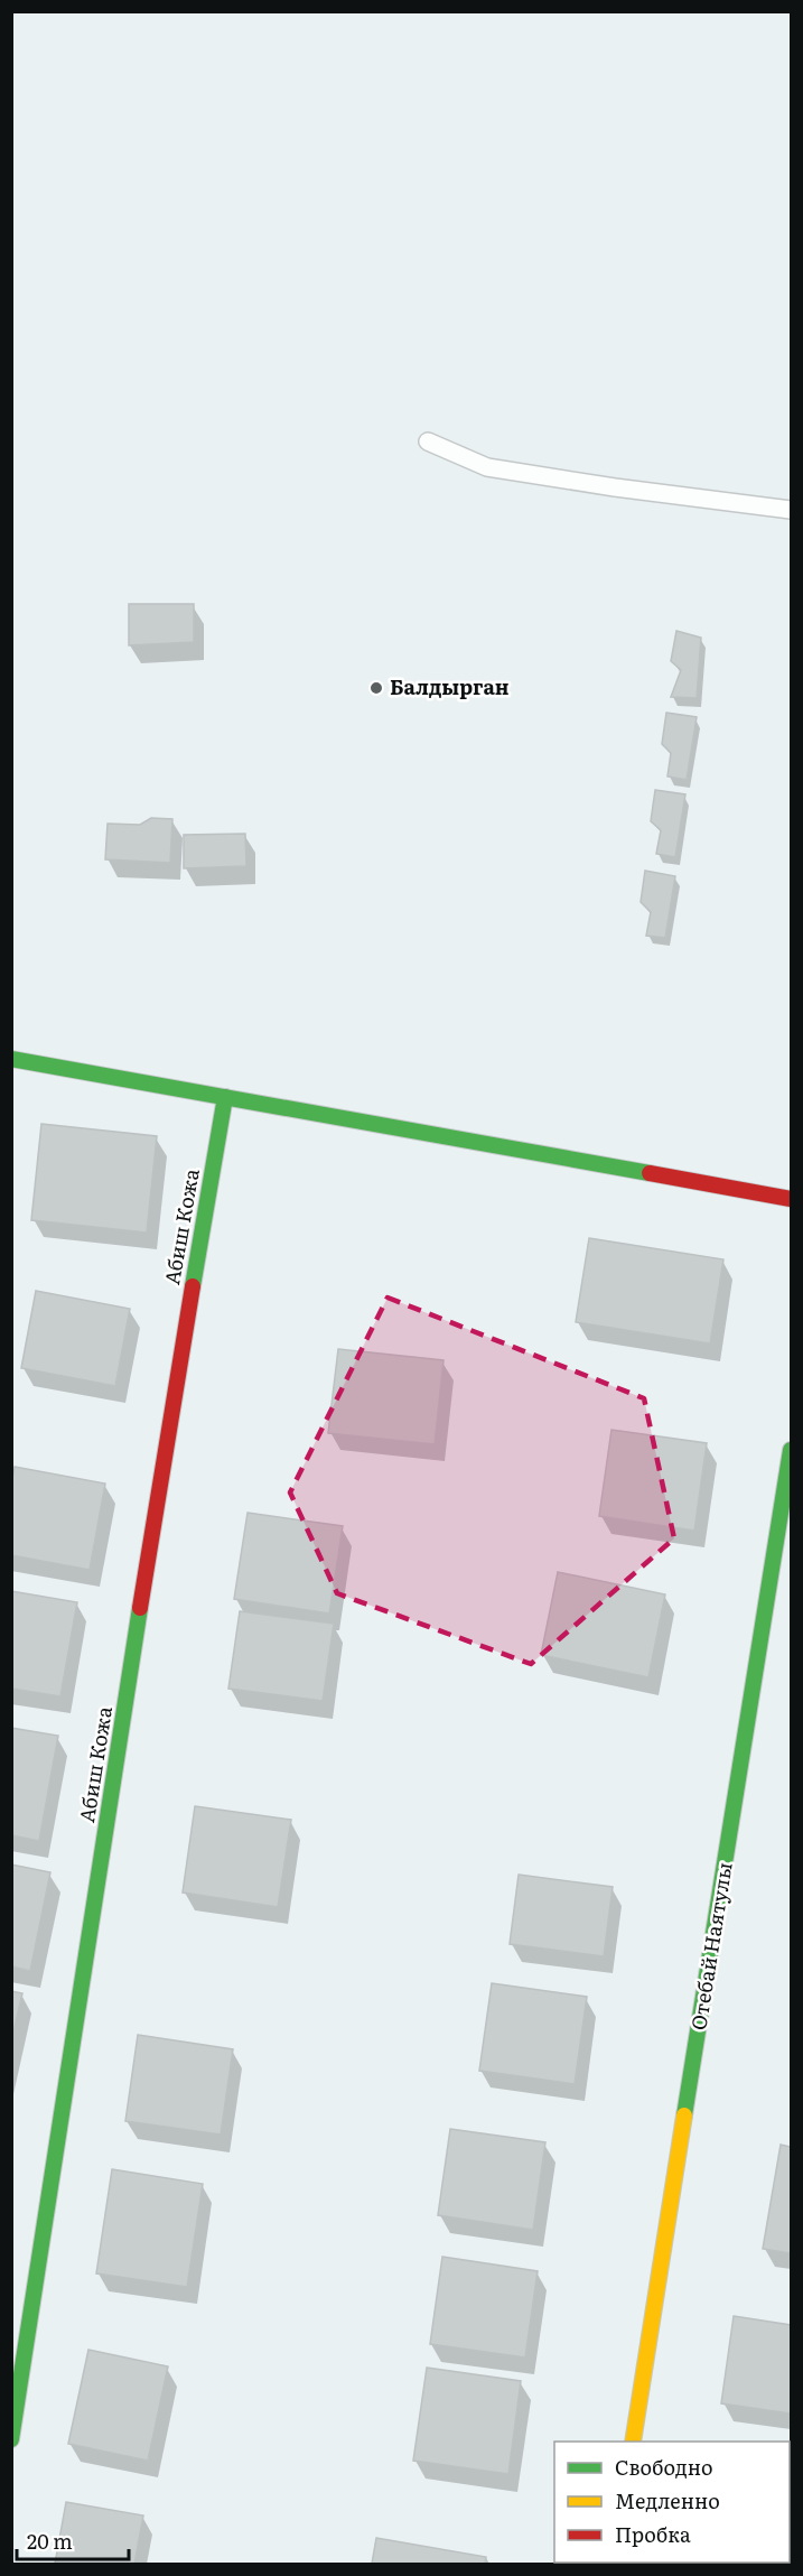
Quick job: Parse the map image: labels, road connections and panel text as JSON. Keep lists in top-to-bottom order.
{
  "streets": {
    "street": ["Абиш Кожа", "Отебай Наятулы"]
  },
  "places": ["Балдырган"],
  "legend": ["Свободно", "Медленно", "Пробка"],
  "scale_bar": "20 m"
}
